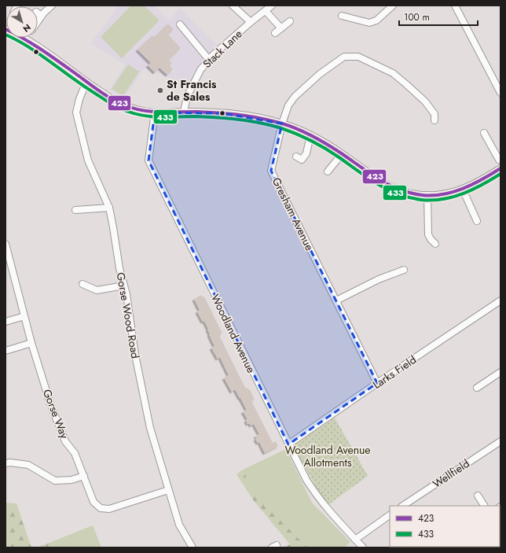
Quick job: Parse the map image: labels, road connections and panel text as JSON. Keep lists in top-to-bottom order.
{
  "streets": {
    "street": [
      "Stack Lane",
      "Gresham Avenue",
      "Gorse Wood Road",
      "Woodland Avenue",
      "Larks Field",
      "Gorse Way",
      "Wellfield"
    ]
  },
  "crossings": [
    ["Gresham Avenue", "Larks Field"],
    ["Gorse Wood Road", "Gorse Way"],
    ["Woodland Avenue", "Larks Field"]
  ],
  "parks": ["Woodland Avenue Allotments"],
  "places": ["St Francis de Sales"],
  "lines": ["transit line 423", "transit line 433"],
  "legend": ["423", "433"],
  "scale_bar": "100 m",
  "north": "bottom right"
}
